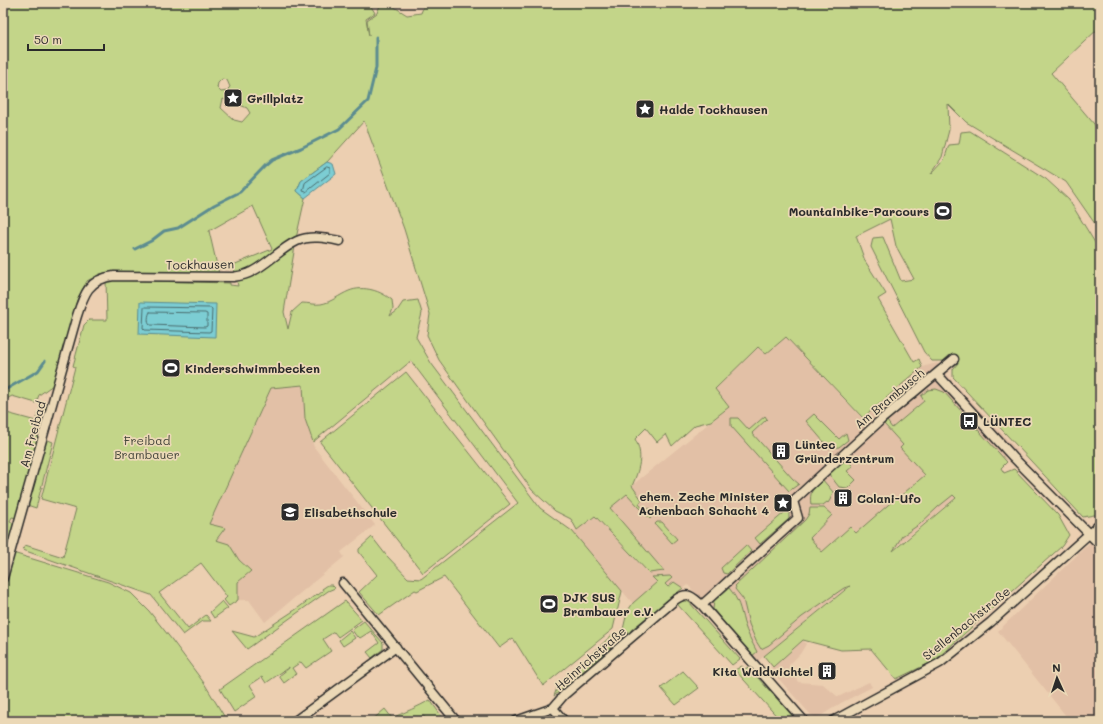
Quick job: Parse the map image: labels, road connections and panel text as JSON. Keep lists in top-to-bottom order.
{
  "streets": {
    "street": [
      "Tockhausen",
      "Am Brambusch",
      "Am Freibad",
      "Stellenbachstraße",
      "Heinrichstraße"
    ]
  },
  "crossings": [
    ["Tockhausen", "Am Freibad"],
    ["Am Brambusch", "Stellenbachstraße"],
    ["Am Brambusch", "Heinrichstraße"]
  ],
  "parks": ["Freibad Brambauer"],
  "places": {
    "place": ["Grillplatz", "Halde Tockhausen", "ehem. Zeche Minister Achenbach Schacht 4"],
    "sports": ["Mountainbike-Parcours", "Kinderschwimmbecken", "DJK SUS Brambauer e.V."],
    "bus stop": ["LÜNTEC"],
    "building": ["Lüntec Gründerzentrum", "Colani-Ufo", "Kita Waldwichtel"],
    "school or university": ["Elisabethschule"]
  },
  "scale_bar": "50 m",
  "north": "top"
}
